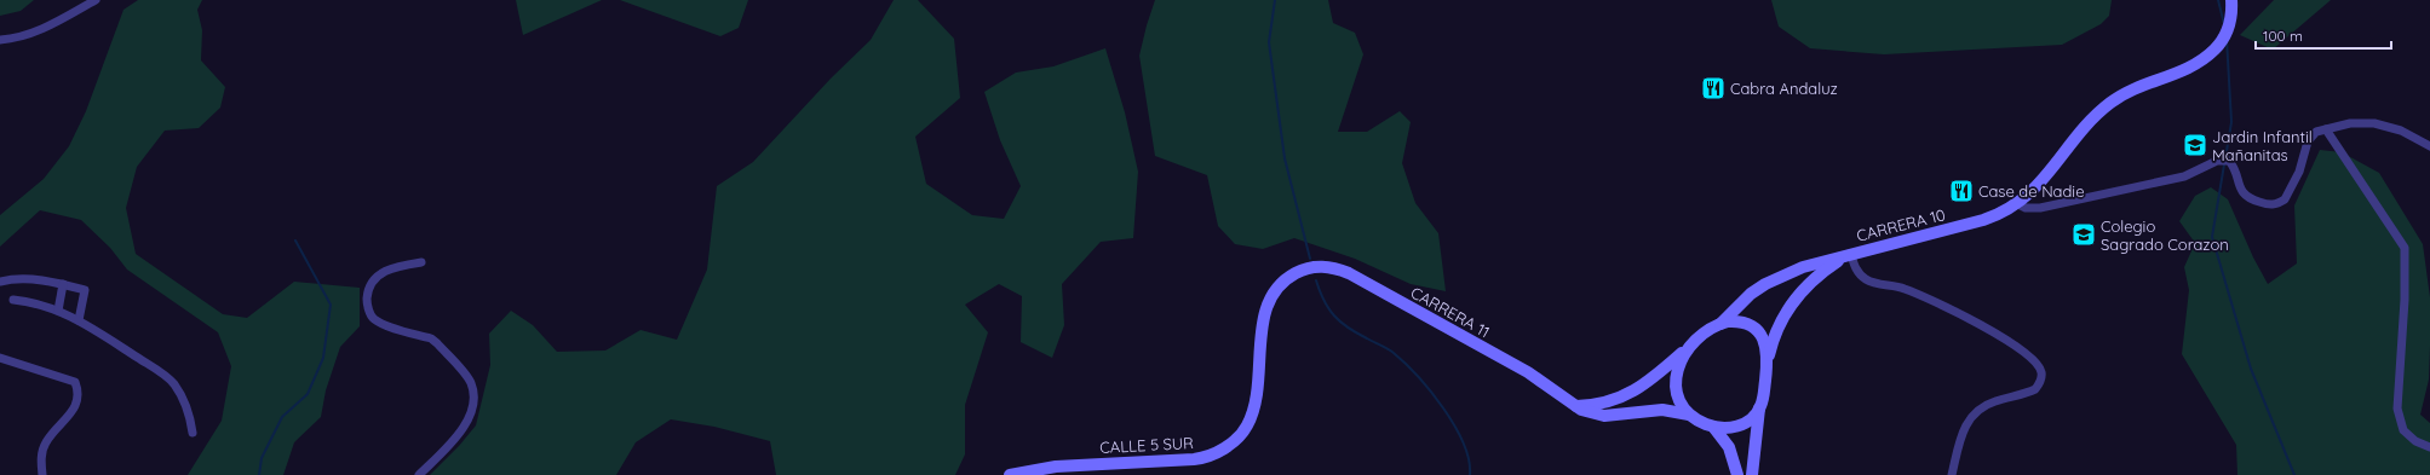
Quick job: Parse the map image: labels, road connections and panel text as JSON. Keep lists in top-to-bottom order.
{
  "streets": {
    "main road": ["CARRERA 10", "CARRERA 11", "CALLE 5 SUR"]
  },
  "crossings": [
    ["CARRERA 10", "CARRERA 11"],
    ["CARRERA 11", "CALLE 5 SUR"]
  ],
  "places": {
    "restaurant": ["Cabra Andaluz", "Case de Nadie"],
    "school or university": ["Jardin Infantil Mañanitas", "Colegio Sagrado Corazon"]
  },
  "scale_bar": "100 m"
}
